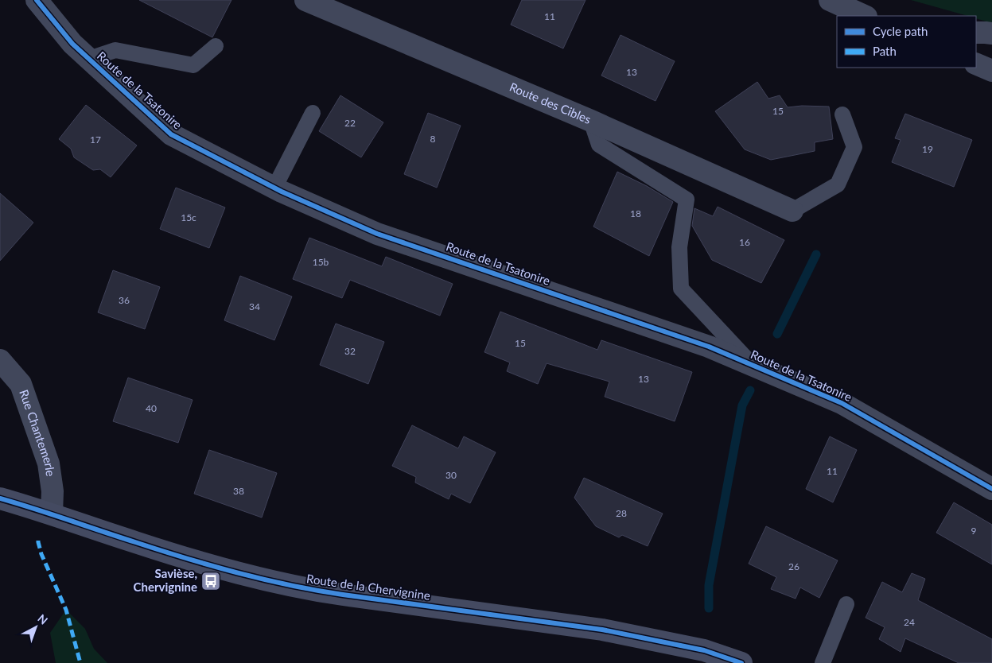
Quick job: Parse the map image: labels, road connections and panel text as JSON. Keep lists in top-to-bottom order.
{
  "streets": {
    "street": [
      "Route de la Tsatonire",
      "Route des Cibles",
      "Rue Chantemerle",
      "Route de la Chervignine"
    ]
  },
  "crossings": [
    ["Rue Chantemerle", "Route de la Chervignine"]
  ],
  "places": {
    "bus stop": ["Savièse, Chervignine"]
  },
  "house_numbers": [
    "11",
    "13",
    "15",
    "22",
    "8",
    "17",
    "19",
    "18",
    "15c",
    "16",
    "15b",
    "36",
    "34",
    "15",
    "32",
    "13",
    "40",
    "11",
    "30",
    "38",
    "28",
    "9",
    "26",
    "24"
  ],
  "legend": ["Cycle path", "Path"],
  "north": "top right"
}
